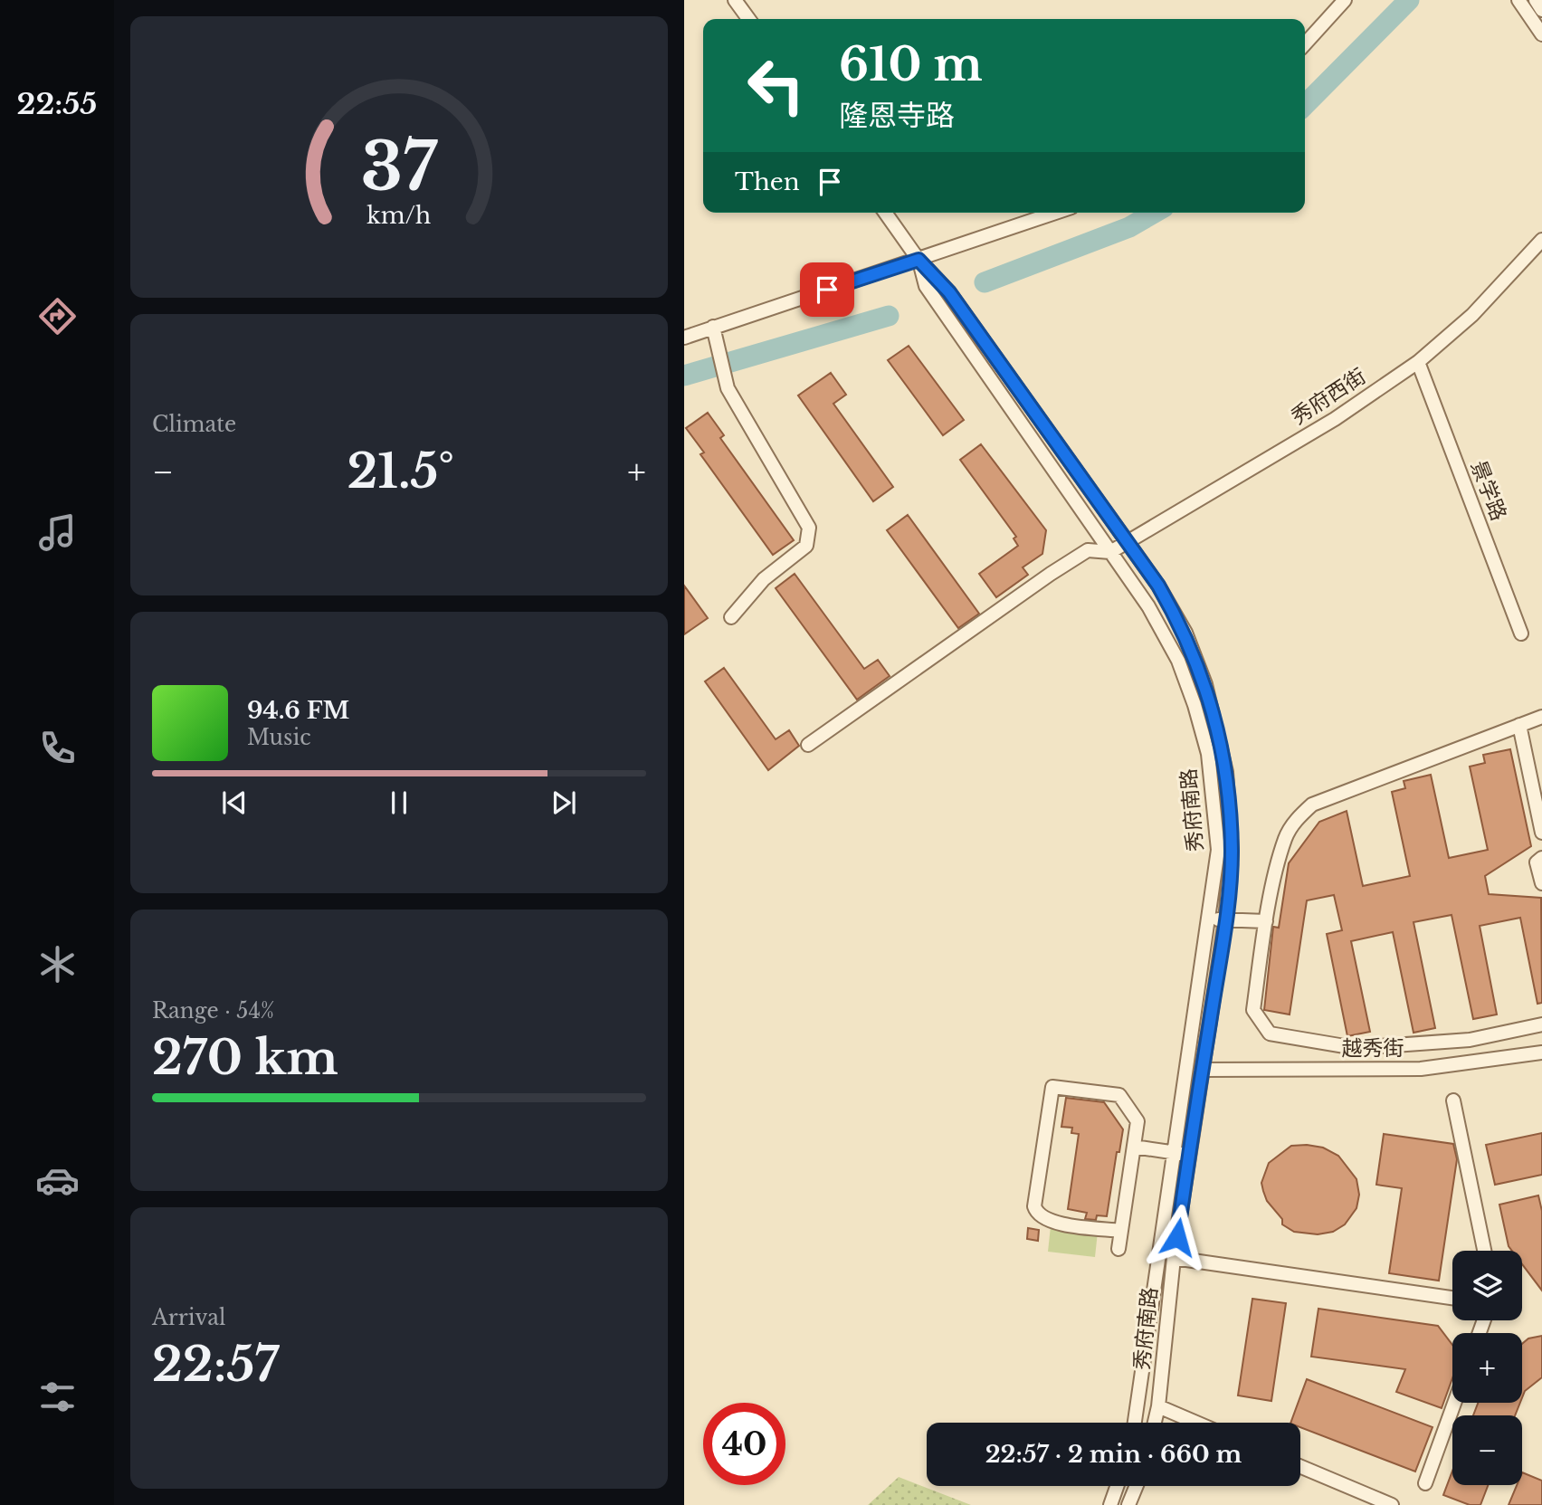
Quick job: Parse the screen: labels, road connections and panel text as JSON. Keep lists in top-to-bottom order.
{
  "streets": {
    "street": [
      "秀府西街",
      "景学路",
      "秀府南路",
      "越秀街"
    ]
  },
  "crossings": [
    ["秀府西街", "景学路"],
    ["秀府西街", "秀府南路"],
    ["秀府南路", "越秀街"]
  ],
  "page": {
    "tabs": "22:55",
    "turn": ["610 m", "隆恩寺路"],
    "then": "Then",
    "tile": [
      "Climate",
      ["Range · 54%", "270 km"],
      ["Arrival", "22:57"]
    ],
    "heat": ["−", "21.5°", "+"],
    "song": ["94.6 FM", "Music"],
    "map_buttons": ["+", "−"],
    "limit": "40",
    "trip": "22:57 · 2 min · 660 m",
    "gauge": ["37", "km/h"]
  }
}
